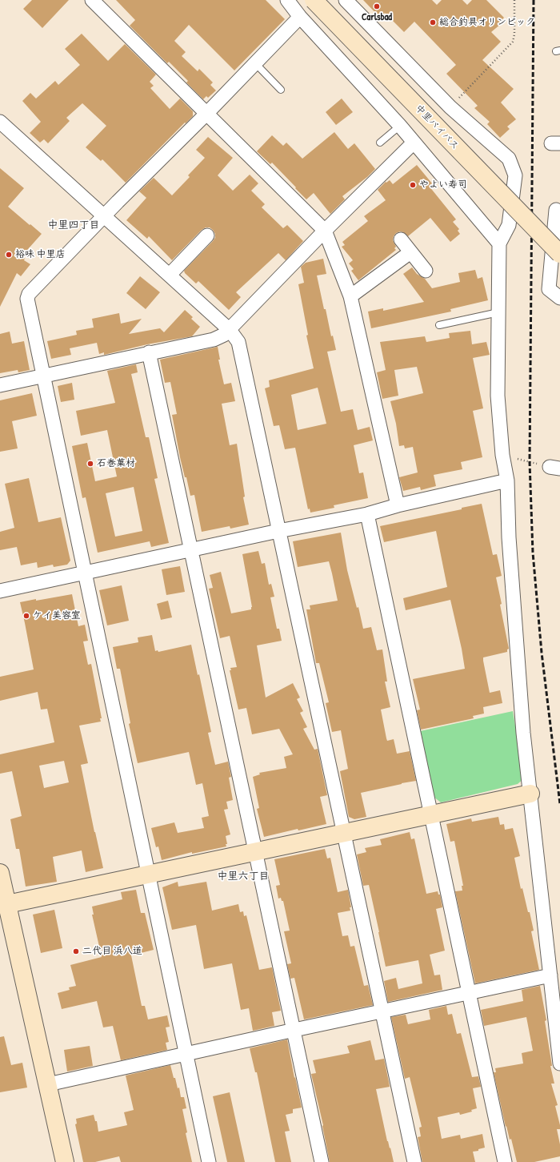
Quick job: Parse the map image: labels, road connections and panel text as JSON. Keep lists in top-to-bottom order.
{
  "streets": {
    "street": ["中里バイパス"]
  },
  "districts": ["中里四丁目", "中里六丁目"],
  "places": [
    "Carlsbad",
    "総合釣具オリンピック",
    "やよい寿司",
    "裕味 中里店",
    "石巻菓材",
    "ケイ美容室",
    "二代目 浜八道"
  ]
}
